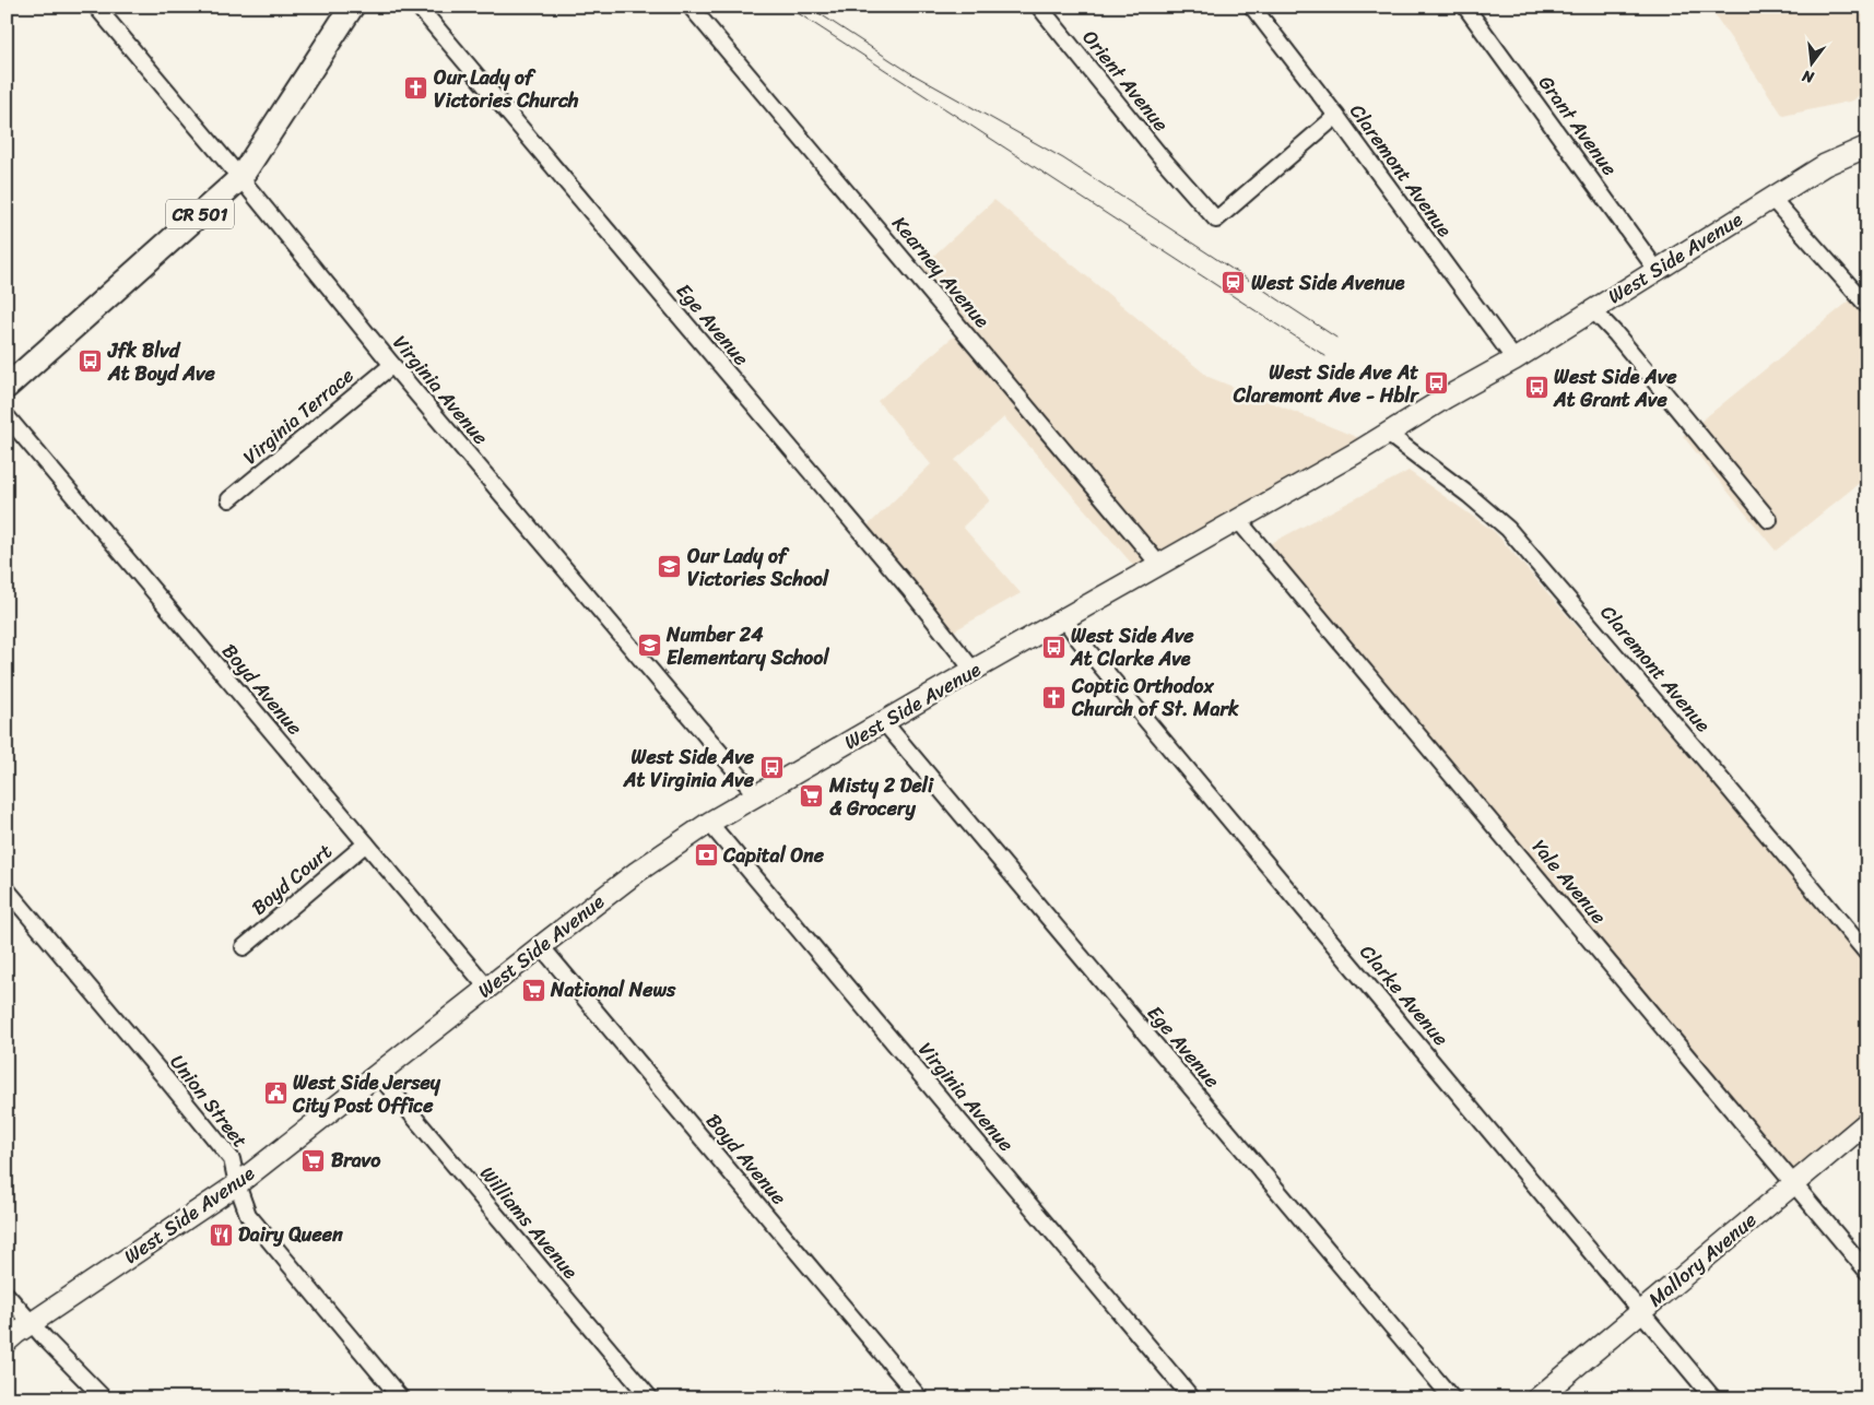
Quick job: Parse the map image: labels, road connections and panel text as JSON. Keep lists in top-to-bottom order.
{
  "streets": {
    "main road": ["CR 501", "West Side Avenue", "Mallory Avenue"],
    "street": [
      "Orient Avenue",
      "Grant Avenue",
      "Claremont Avenue",
      "Kearney Avenue",
      "Ege Avenue",
      "Virginia Avenue",
      "Virginia Terrace",
      "Boyd Avenue",
      "Boyd Court",
      "Yale Avenue",
      "Clarke Avenue",
      "Union Street",
      "Williams Avenue"
    ]
  },
  "crossings": [
    ["Orient Avenue", "Claremont Avenue"],
    ["Grant Avenue", "West Side Avenue"],
    ["Claremont Avenue", "West Side Avenue"],
    ["CR 501", "Virginia Avenue"],
    ["West Side Avenue", "Kearney Avenue"],
    ["West Side Avenue", "Ege Avenue"],
    ["West Side Avenue", "Virginia Avenue"],
    ["West Side Avenue", "Boyd Avenue"],
    ["West Side Avenue", "Yale Avenue"],
    ["West Side Avenue", "Clarke Avenue"],
    ["West Side Avenue", "Union Street"],
    ["West Side Avenue", "Williams Avenue"],
    ["Virginia Avenue", "Virginia Terrace"],
    ["Boyd Avenue", "Boyd Court"],
    ["Yale Avenue", "Mallory Avenue"],
    ["Clarke Avenue", "Mallory Avenue"]
  ],
  "places": {
    "church": ["Our Lady of Victories Church", "Coptic Orthodox Church of St. Mark"],
    "station": ["West Side Avenue"],
    "bus stop": [
      "Jfk Blvd At Boyd Ave",
      "West Side Ave At Claremont Ave - Hblr",
      "West Side Ave At Grant Ave",
      "West Side Ave At Clarke Ave",
      "West Side Ave At Virginia Ave"
    ],
    "school or university": ["Our Lady of Victories School", "Number 24 Elementary School"],
    "supermarket": ["Misty 2 Deli & Grocery", "National News", "Bravo"],
    "bank": ["Capital One"],
    "public building": ["West Side Jersey City Post Office"],
    "restaurant": ["Dairy Queen"]
  },
  "north": "bottom"
}
